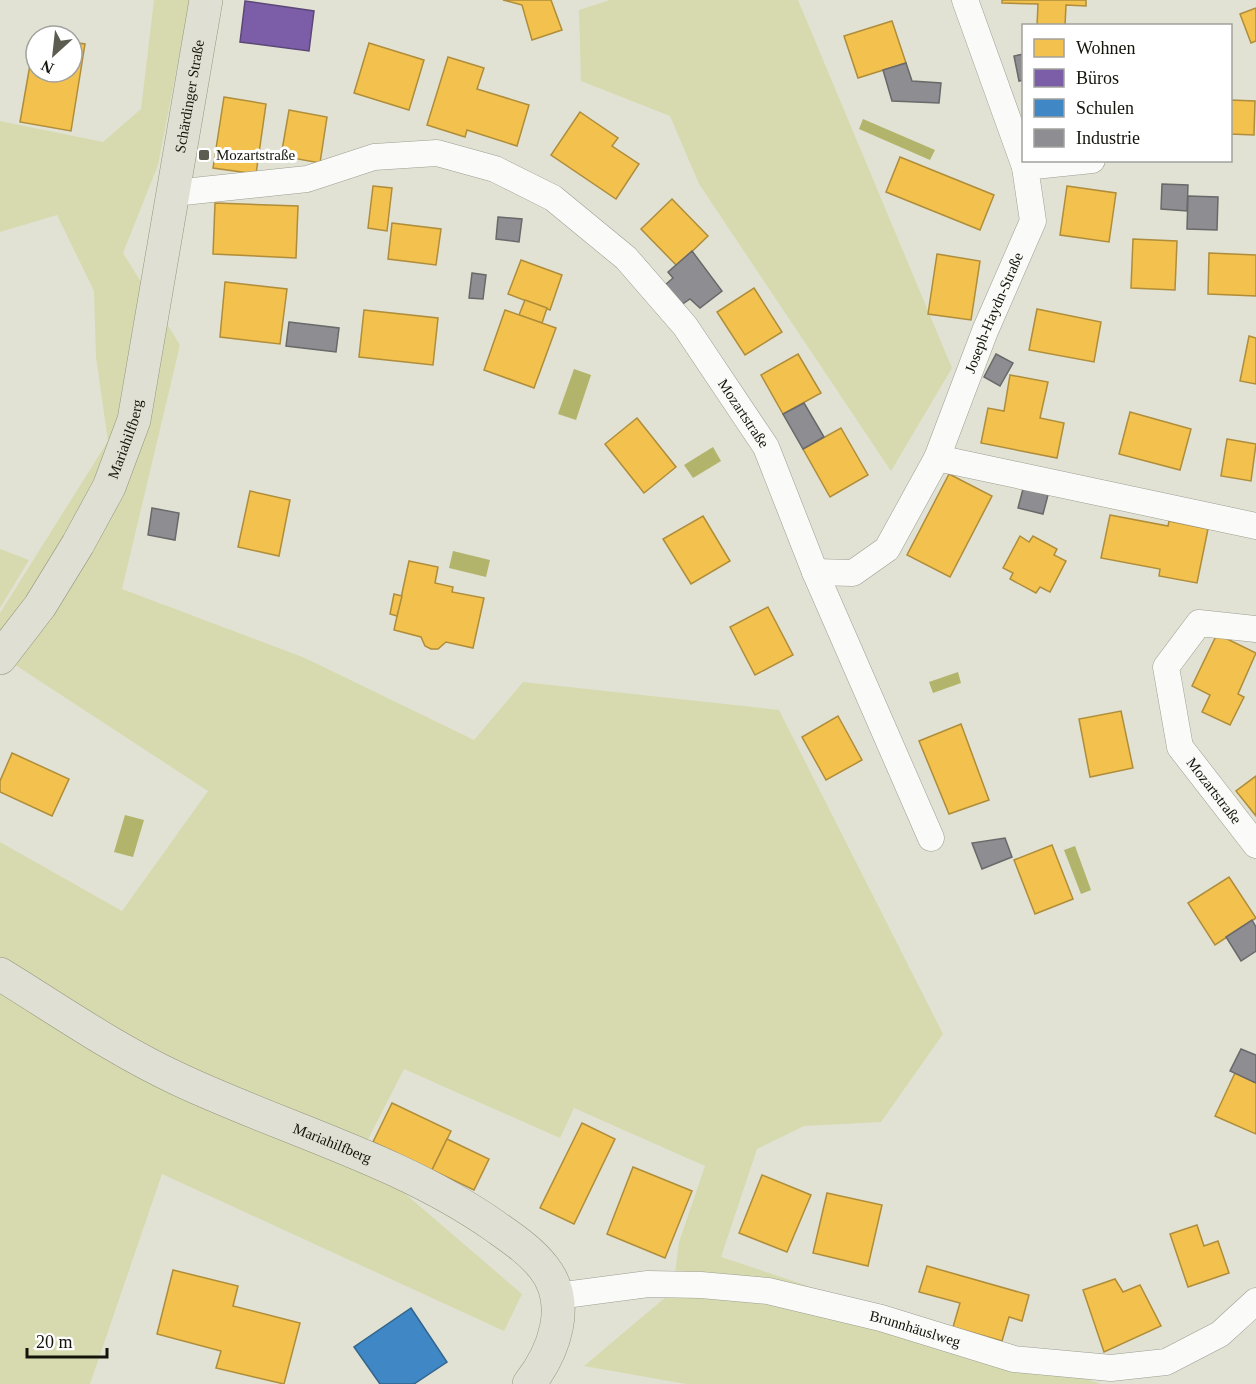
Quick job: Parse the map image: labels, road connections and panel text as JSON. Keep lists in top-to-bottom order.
{
  "streets": {
    "main road": ["Schärdinger Straße", "Mariahilfberg"],
    "street": ["Joseph-Haydn-Straße", "Mozartstraße", "Brunnhäuslweg"]
  },
  "crossings": [
    ["Schärdinger Straße", "Mozartstraße"],
    ["Schärdinger Straße", "Mariahilfberg"],
    ["Mozartstraße", "Mariahilfberg"],
    ["Mariahilfberg", "Brunnhäuslweg"]
  ],
  "places": {
    "transit": ["Mozartstraße"]
  },
  "legend": [
    "Wohnen",
    "Büros",
    "Schulen",
    "Industrie"
  ],
  "scale_bar": "20 m",
  "north": "bottom left"
}
